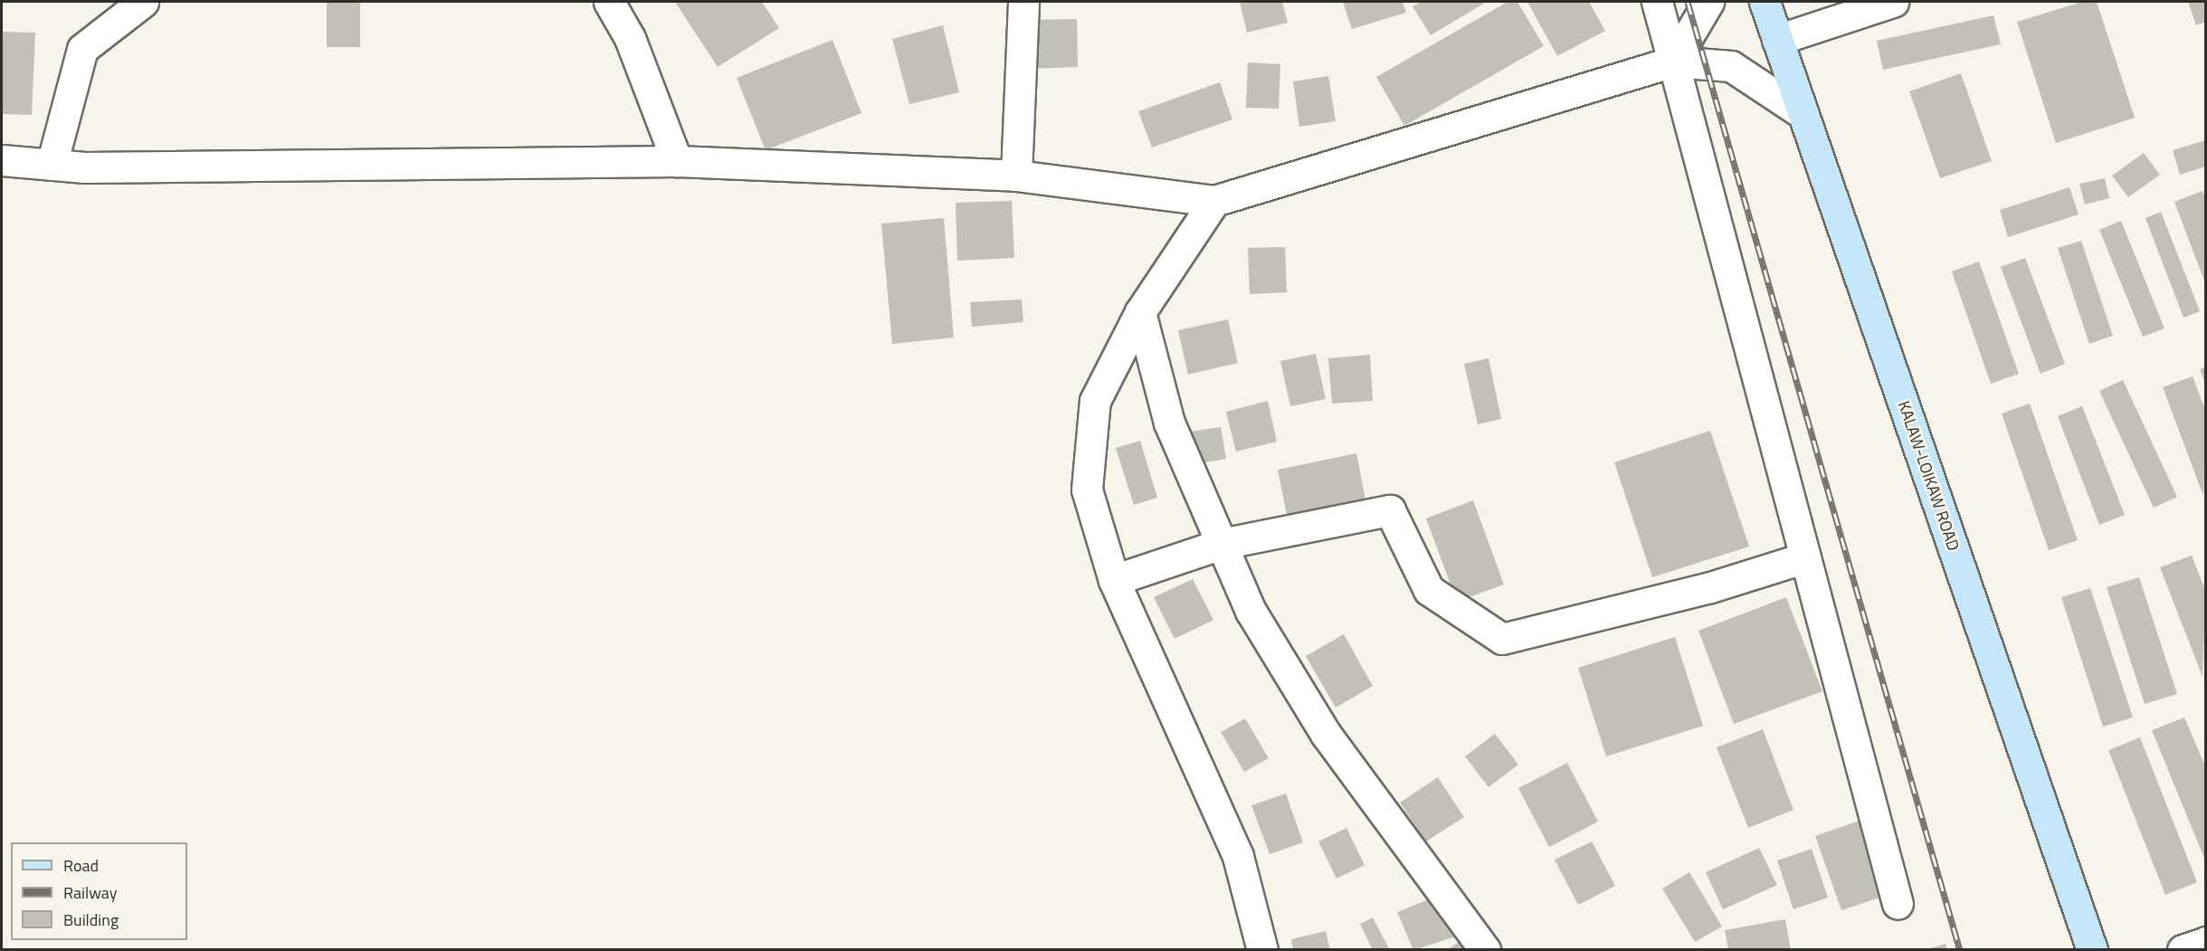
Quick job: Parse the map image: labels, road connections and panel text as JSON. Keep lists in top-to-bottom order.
{
  "streets": {
    "main road": ["KALAW-LOIKAW ROAD"]
  },
  "legend": ["Road", "Railway", "Building"]
}
